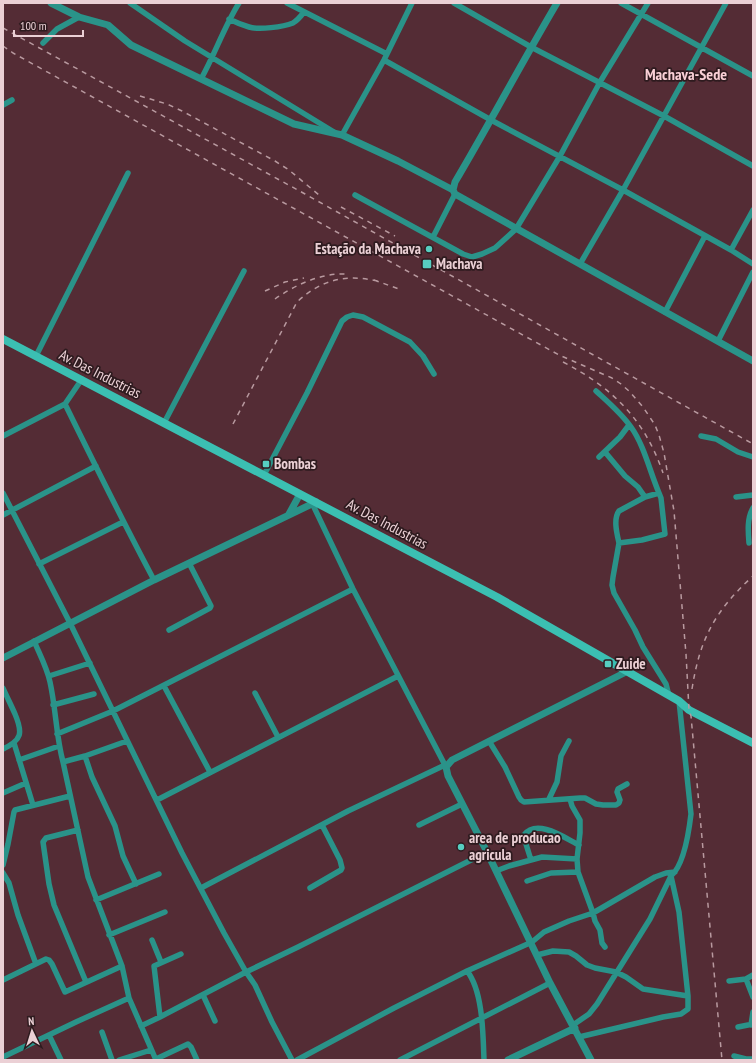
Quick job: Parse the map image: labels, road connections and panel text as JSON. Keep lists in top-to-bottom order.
{
  "streets": {
    "main road": ["Av. Das Industrias"]
  },
  "districts": ["Machava-Sede"],
  "places": {
    "other": ["Estação da Machava", "area de producao agricula"],
    "transit": ["Machava", "Bombas", "Zuide"]
  },
  "scale_bar": "100 m",
  "north": "top"
}
